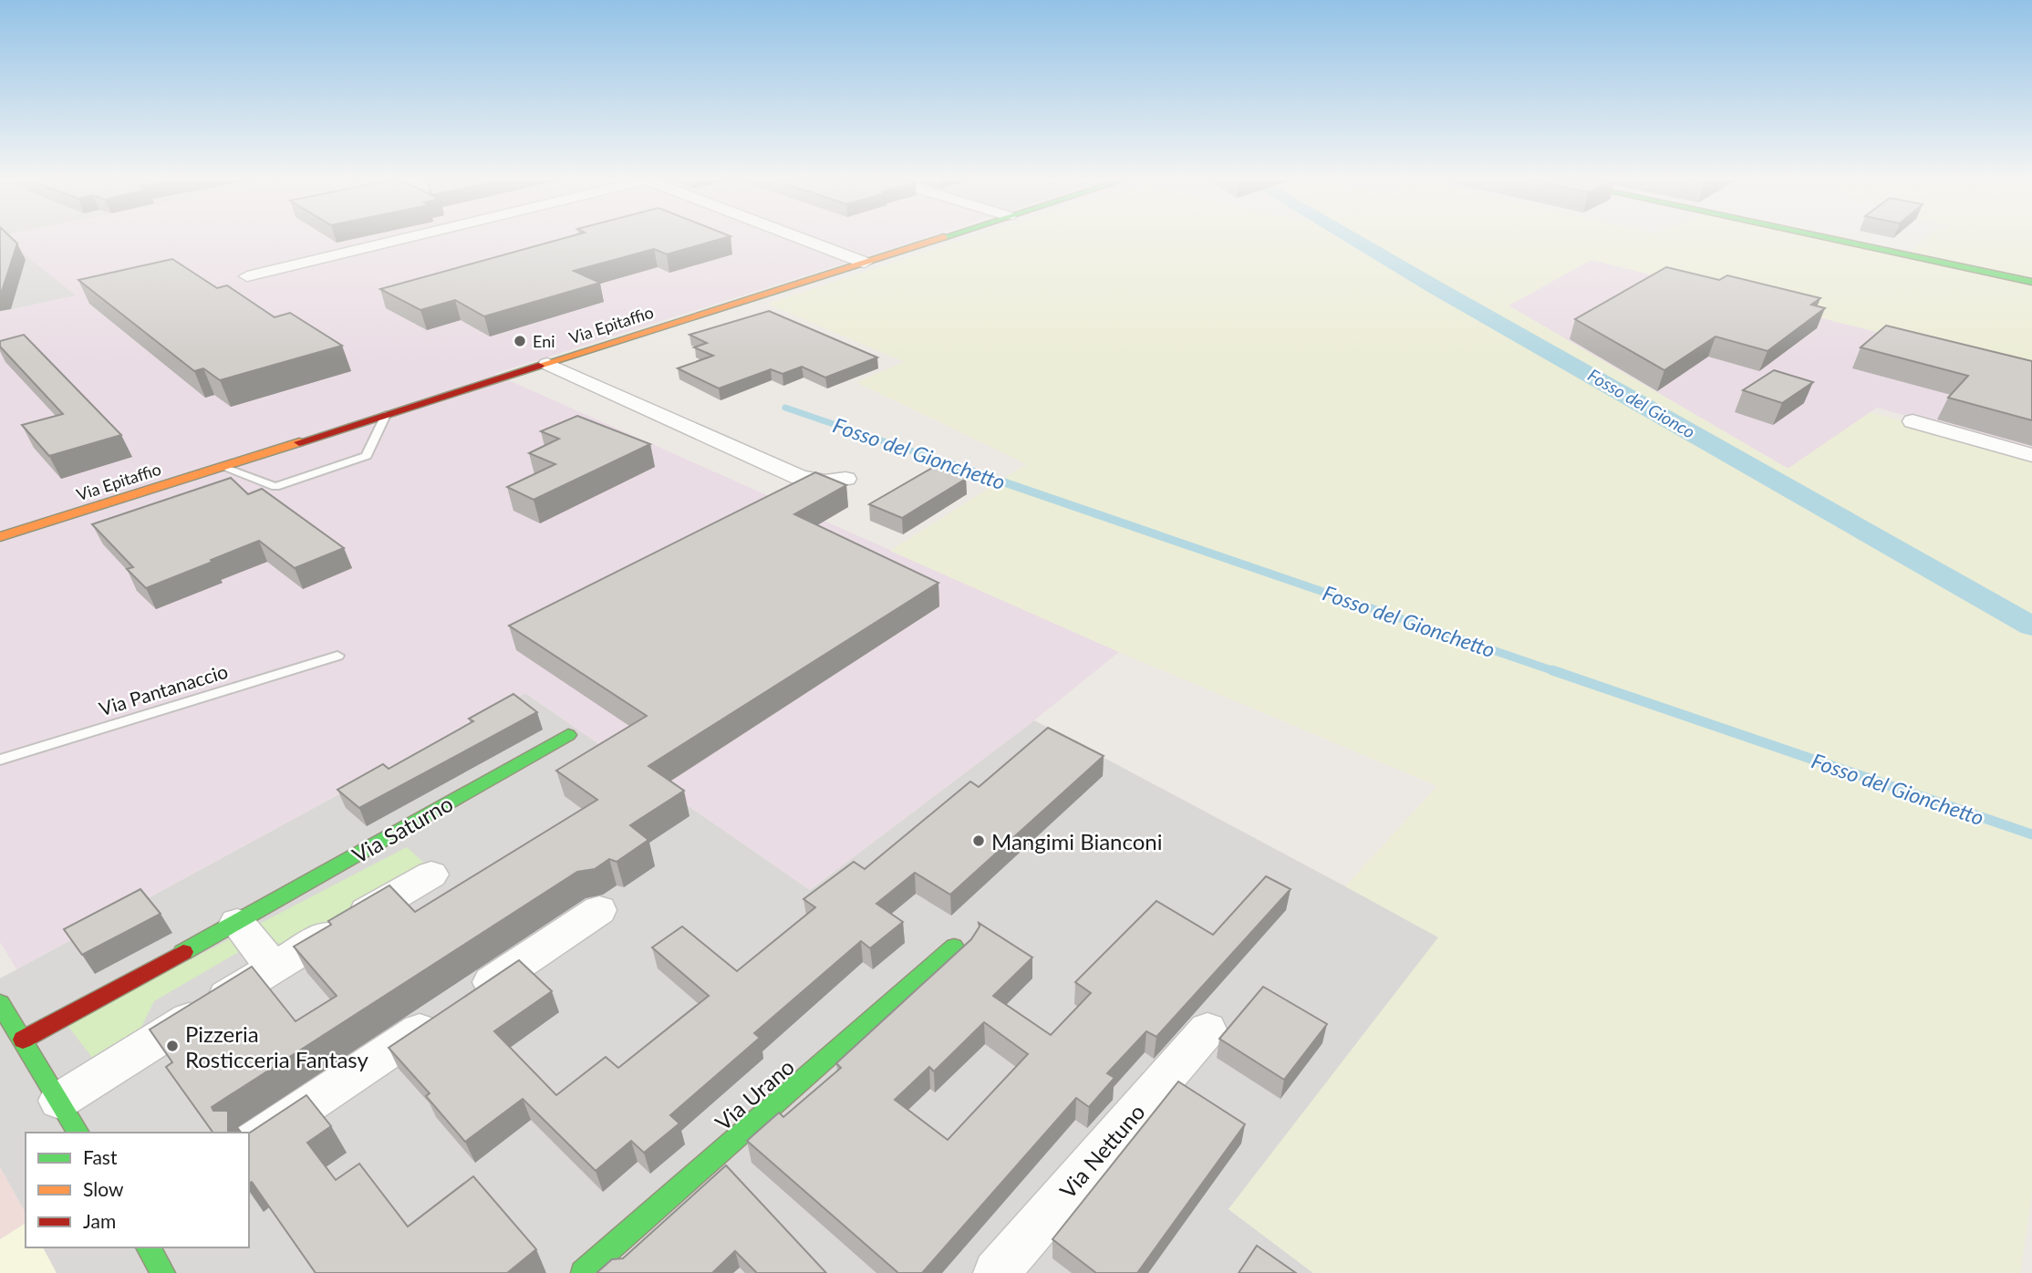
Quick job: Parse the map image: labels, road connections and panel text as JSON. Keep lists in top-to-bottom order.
{
  "streets": {
    "main road": ["Via Epitaffio", "Via Saturno", "Via Urano"],
    "street": ["Via Nettuno"],
    "lane": ["Via Pantanaccio"]
  },
  "water": ["Fosso del Gionco", "Fosso del Gionchetto"],
  "places": ["Eni", "Mangimi Bianconi", "Pizzeria Rosticceria Fantasy"],
  "legend": ["Fast", "Slow", "Jam"]
}
